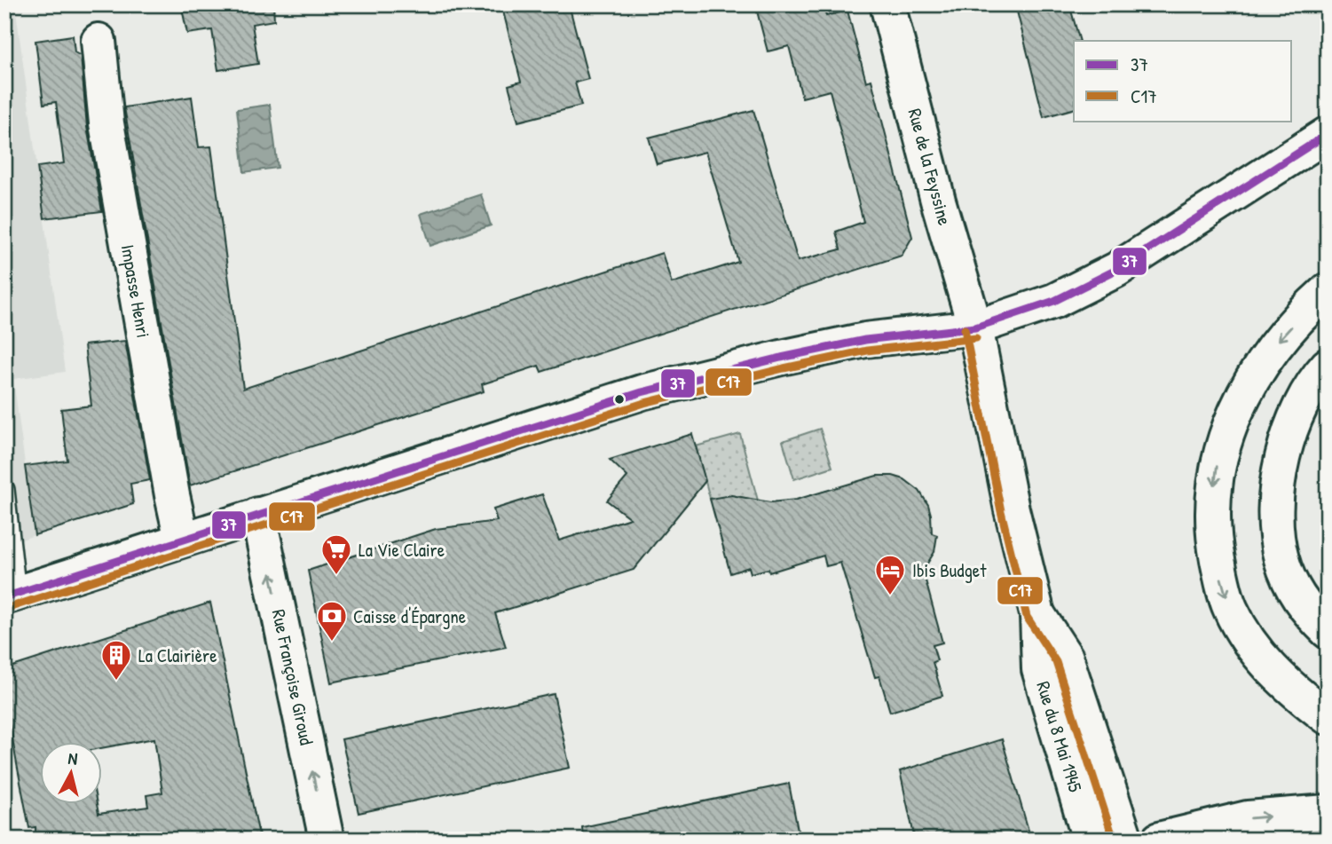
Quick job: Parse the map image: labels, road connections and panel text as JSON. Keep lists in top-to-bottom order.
{
  "streets": {
    "main road": [
      "Rue de la Feyssine",
      "Impasse Henri",
      "Rue Françoise Giroud",
      "Rue du 8 Mai 1945"
    ]
  },
  "one_way": ["Rue Françoise Giroud"],
  "places": {
    "supermarket": ["La Vie Claire"],
    "hotel": ["Ibis Budget"],
    "bank": ["Caisse d'Épargne"],
    "building": ["La Clairière"]
  },
  "lines": ["transit line 37", "transit line C17"],
  "legend": ["37", "C17"],
  "north": "top"
}
